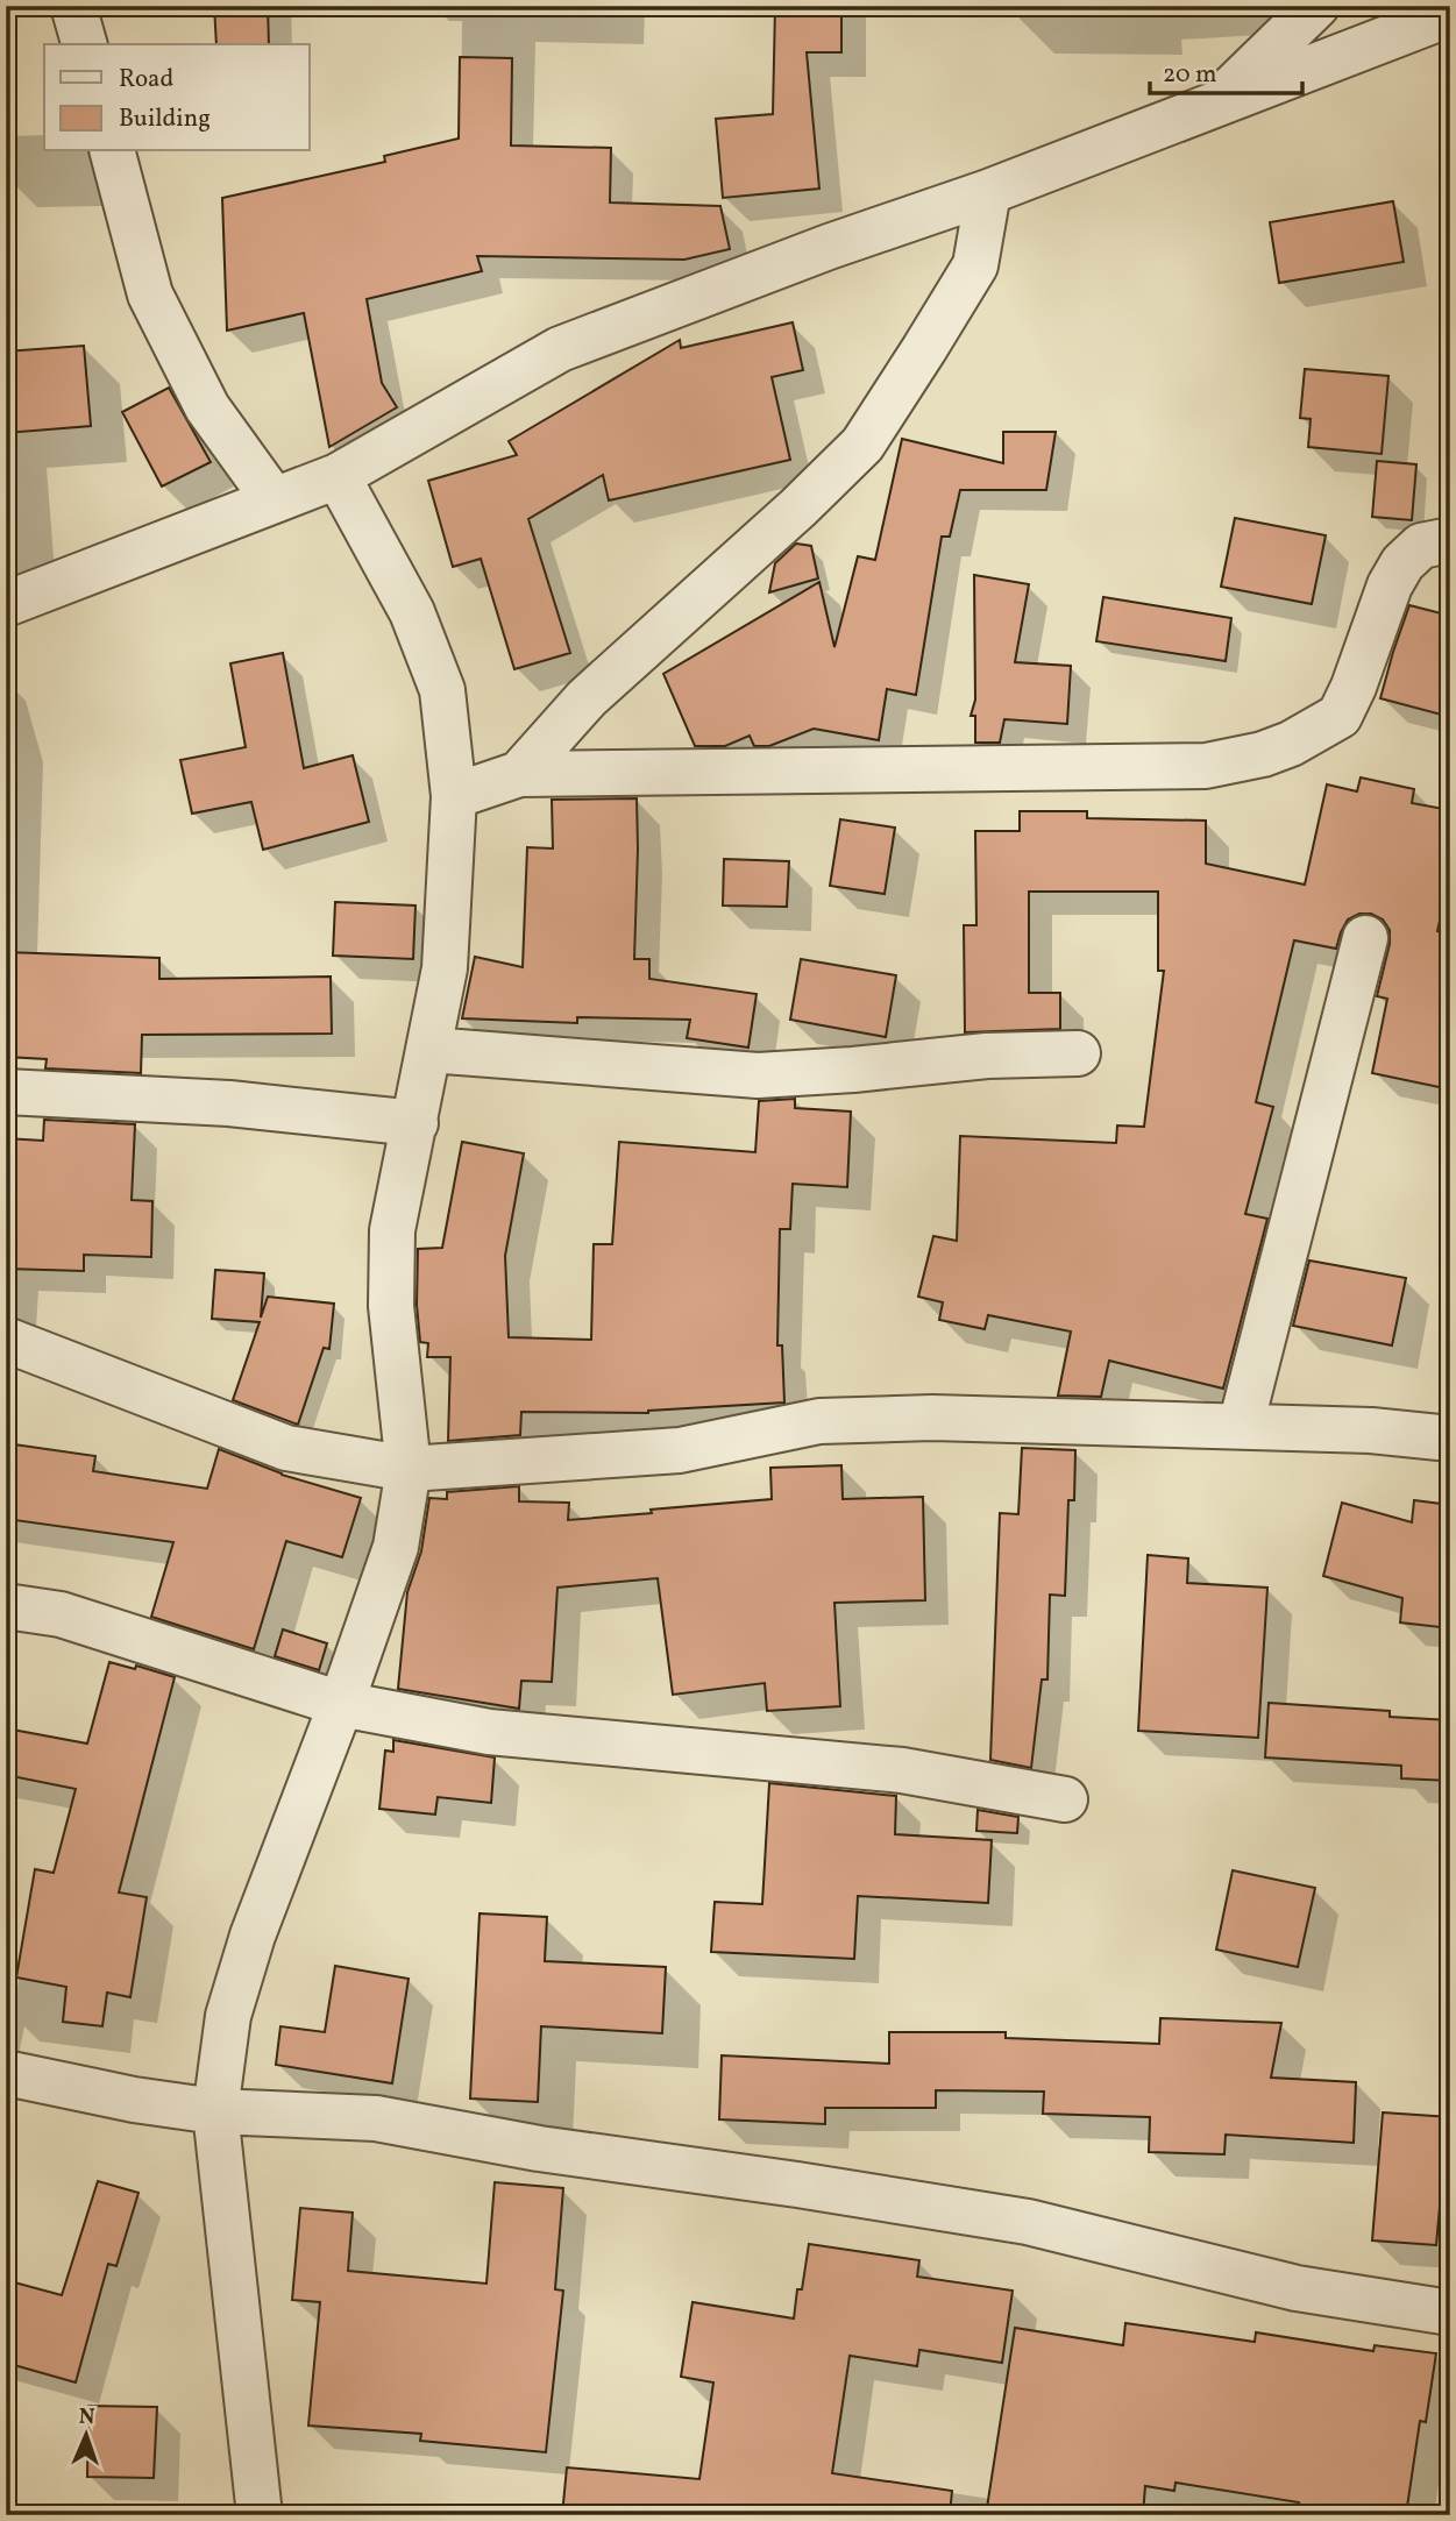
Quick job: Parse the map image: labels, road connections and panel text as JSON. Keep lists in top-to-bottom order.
{
  "legend": ["Road", "Building"],
  "scale_bar": "20 m",
  "north": "top"
}
